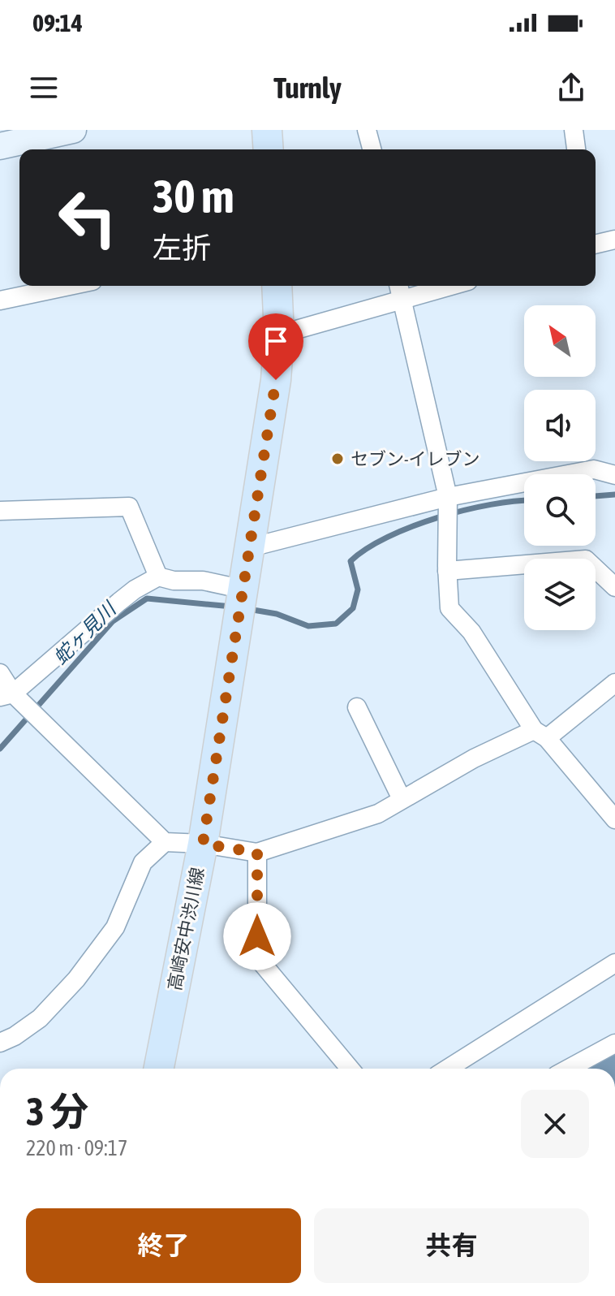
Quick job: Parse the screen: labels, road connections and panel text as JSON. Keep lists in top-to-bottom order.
{
  "streets": {
    "main road": ["高崎安中渋川線"]
  },
  "water": ["蛇ヶ見川"],
  "places": ["セブン-イレブン"],
  "north": "top left",
  "page": {
    "status": "09:14",
    "header": "Turnly",
    "turn": ["30 m", "左折"],
    "heading": ["3 分", "220 m · 09:17"],
    "buttons": ["終了", "共有"]
  }
}
